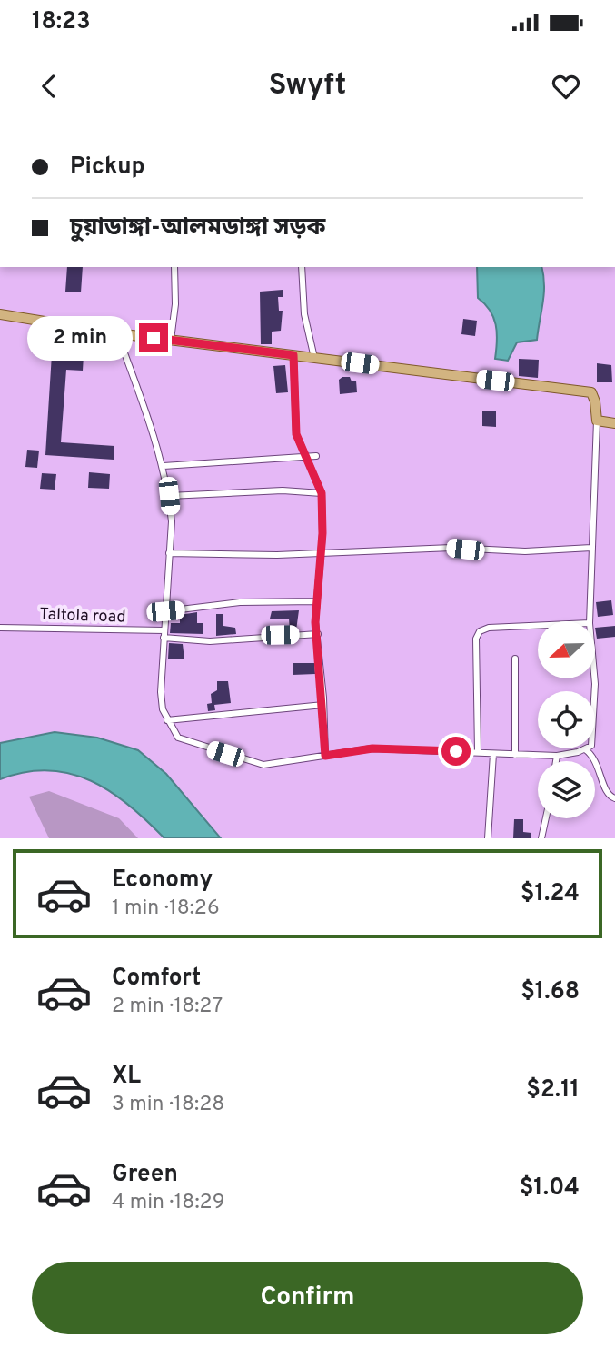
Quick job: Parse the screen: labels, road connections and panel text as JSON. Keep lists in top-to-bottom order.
{
  "streets": {
    "street": ["Taltola road"]
  },
  "north": "left",
  "page": {
    "status": "18:23",
    "header": "Swyft",
    "banner": ["Pickup", "চুয়াডাঙ্গা-আলমডাঙ্গা সড়ক"],
    "bubble": "2 min",
    "list": [
      {
        "name": "Economy",
        "note": "1 min · 18:26",
        "value": "$1.24"
      },
      {
        "name": "Comfort",
        "note": "2 min · 18:27",
        "value": "$1.68"
      },
      {
        "name": "XL",
        "note": "3 min · 18:28",
        "value": "$2.11"
      },
      {
        "name": "Green",
        "note": "4 min · 18:29",
        "value": "$1.04"
      }
    ],
    "buttons": "Confirm"
  }
}
